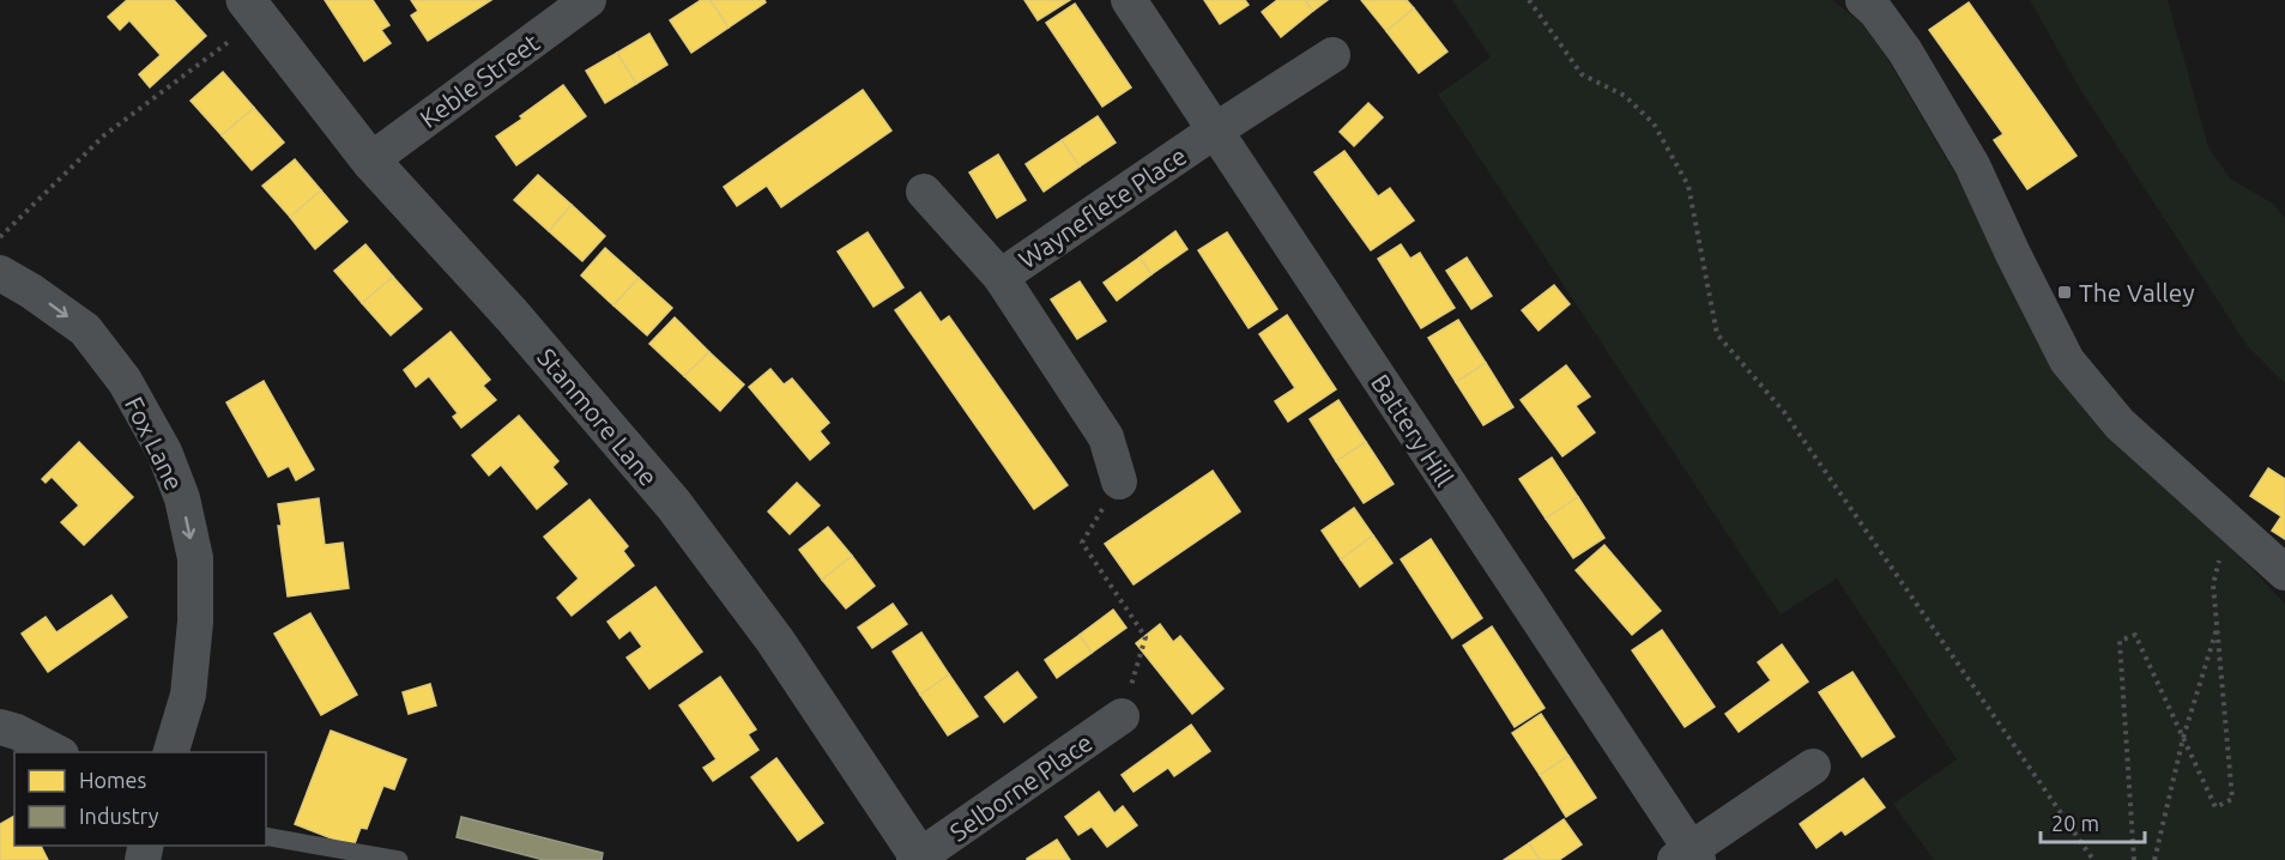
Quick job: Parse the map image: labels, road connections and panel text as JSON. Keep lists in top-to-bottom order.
{
  "streets": {
    "street": [
      "Keble Street",
      "Wayneflete Place",
      "Stanmore Lane",
      "Battery Hill",
      "Fox Lane",
      "Selborne Place"
    ]
  },
  "crossings": [
    ["Keble Street", "Stanmore Lane"],
    ["Wayneflete Place", "Battery Hill"],
    ["Stanmore Lane", "Selborne Place"]
  ],
  "one_way": ["Fox Lane"],
  "places": {
    "transit": ["The Valley"]
  },
  "legend": ["Homes", "Industry"],
  "scale_bar": "20 m"
}
